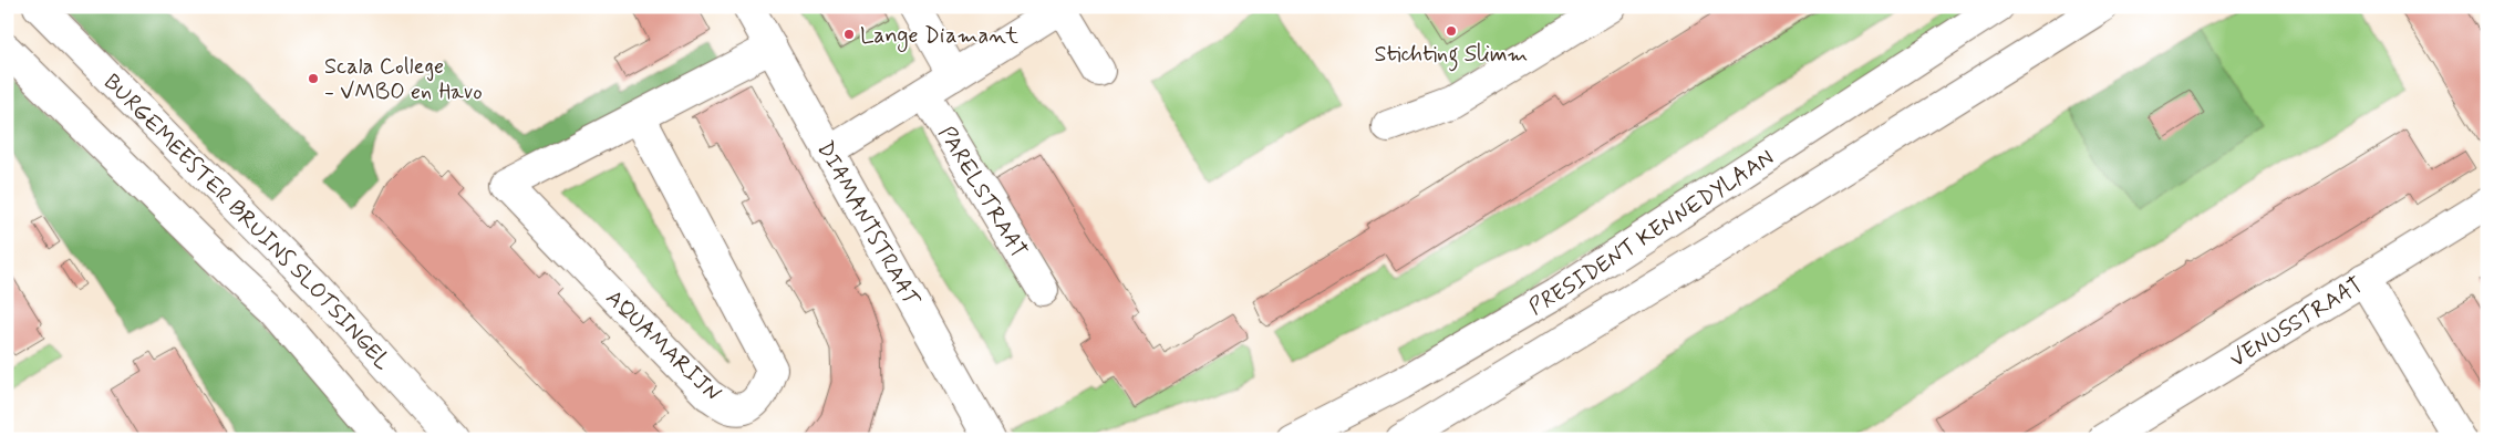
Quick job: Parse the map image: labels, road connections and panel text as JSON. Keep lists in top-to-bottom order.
{
  "streets": {
    "street": [
      "PARELSTRAAT",
      "BURGEMEESTER BRUINS SLOTSINGEL",
      "DIAMANTSTRAAT",
      "PRESIDENT KENNEDYLAAN",
      "VENUSSTRAAT",
      "AQUAMARIJN"
    ]
  },
  "crossings": [
    ["DIAMANTSTRAAT", "AQUAMARIJN"]
  ],
  "places": ["Stichting Slimm", "Lange Diamant", "Scala College - VMBO en Havo"]
}
